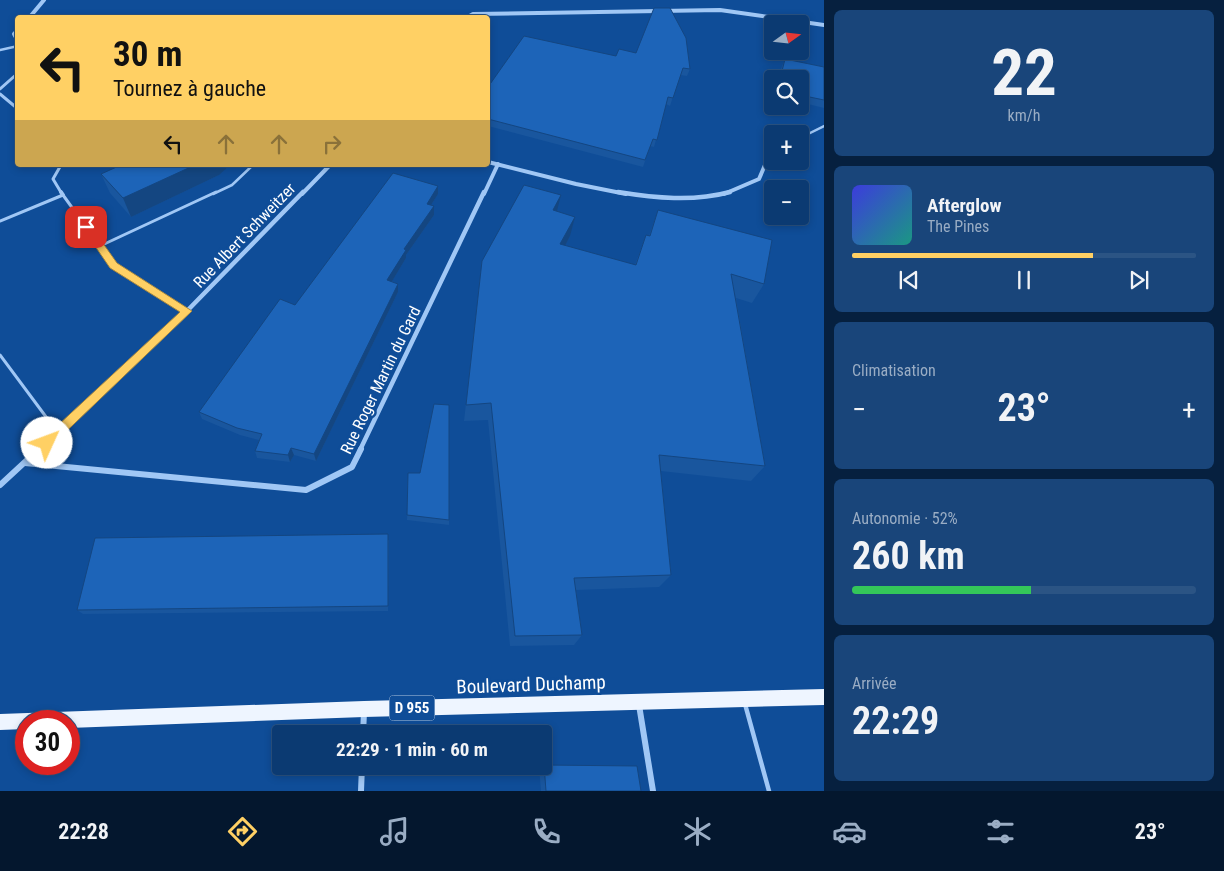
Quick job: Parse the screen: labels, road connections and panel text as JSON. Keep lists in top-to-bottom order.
{
  "streets": {
    "main road": ["Boulevard Duchamp", "D 955"],
    "street": ["Rue Albert Schweitzer", "Rue Roger Martin du Gard"]
  },
  "crossings": [
    ["Rue Albert Schweitzer", "Rue Roger Martin du Gard"]
  ],
  "north": "right",
  "page": {
    "tile": [
      ["22", "km/h"],
      "Climatisation",
      ["Autonomie · 52%", "260 km"],
      ["Arrivée", "22:29"]
    ],
    "map_buttons": ["+", "−"],
    "turn": ["30 m", "Tournez à gauche"],
    "song": ["Afterglow", "The Pines"],
    "heat": ["−", "23°", "+"],
    "limit": "30",
    "trip": "22:29 · 1 min · 60 m",
    "tabs": ["22:28", "23°"]
  }
}
